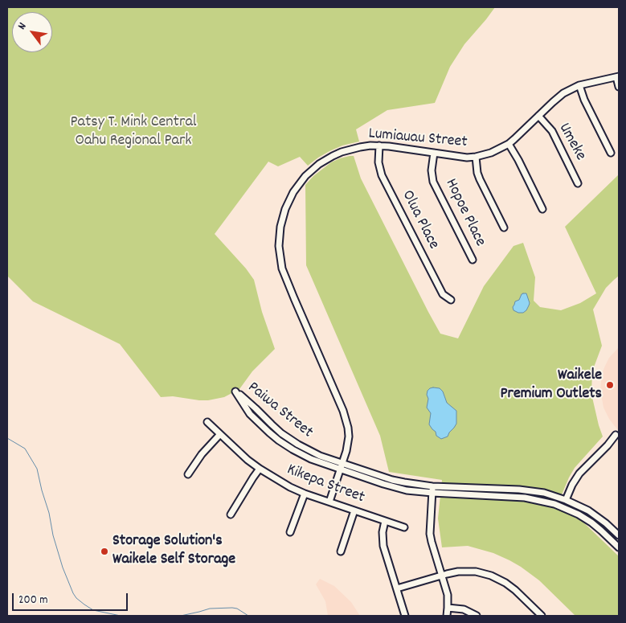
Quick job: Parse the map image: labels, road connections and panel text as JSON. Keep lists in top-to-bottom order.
{
  "streets": {
    "street": [
      "Lumiauau Street",
      "Umeke",
      "Hopoe Place",
      "Olua Place",
      "Paiwa Street",
      "Kikepa Street"
    ]
  },
  "crossings": [
    ["Lumiauau Street", "Umeke"],
    ["Lumiauau Street", "Hopoe Place"],
    ["Lumiauau Street", "Olua Place"],
    ["Lumiauau Street", "Paiwa Street"],
    ["Lumiauau Street", "Kikepa Street"]
  ],
  "parks": ["Patsy T. Mink Central Oahu Regional Park"],
  "places": ["Waikele Premium Outlets", "Storage Solution's Waikele Self Storage"],
  "scale_bar": "200 m",
  "north": "top left"
}
